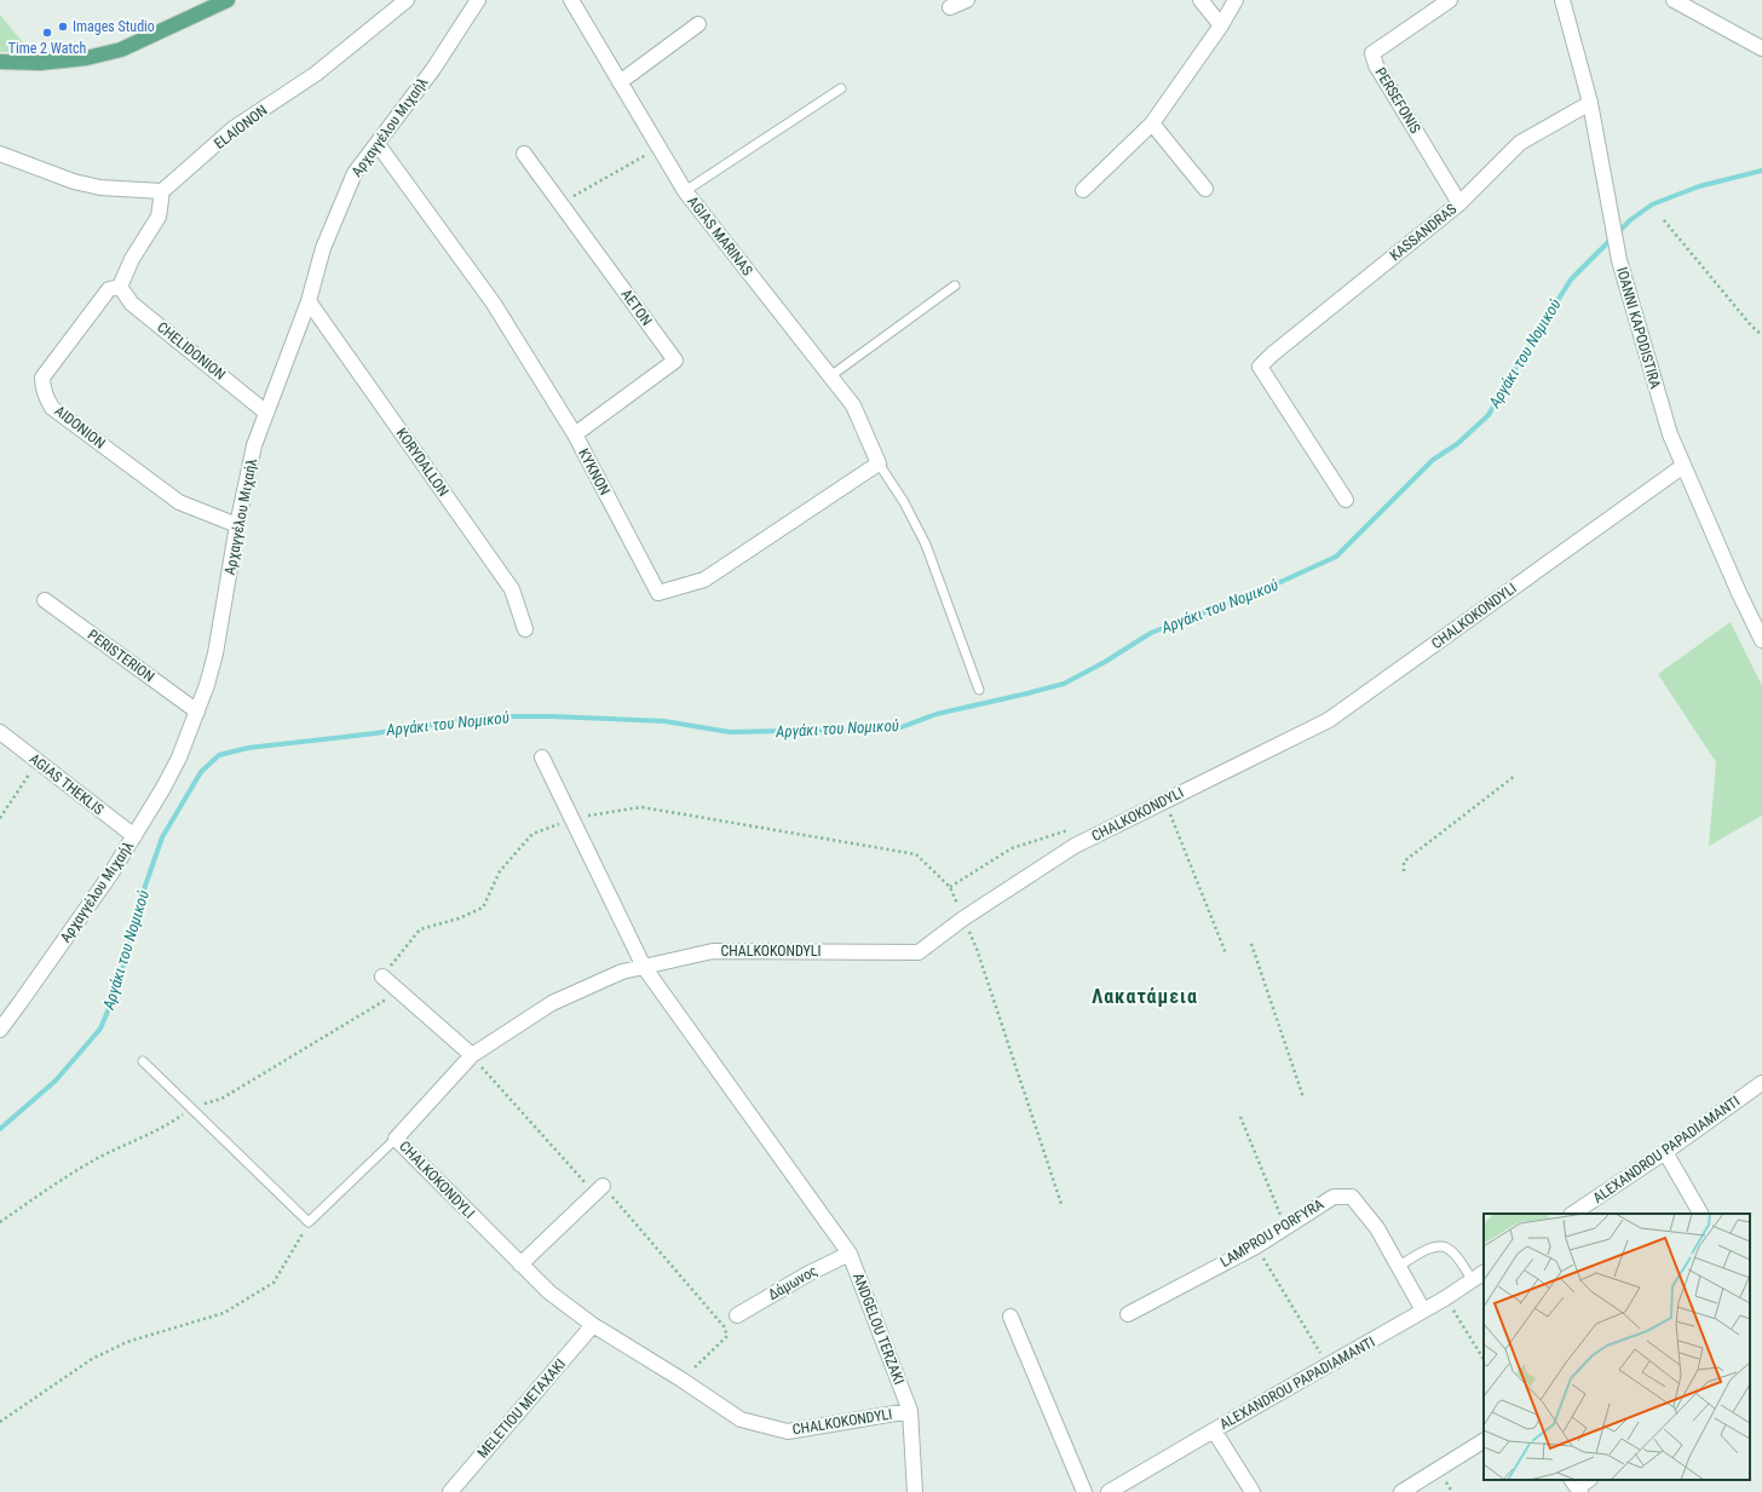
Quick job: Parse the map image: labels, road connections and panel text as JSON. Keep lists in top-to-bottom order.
{
  "streets": {
    "street": [
      "PERSEFONIS",
      "ELAIONON",
      "Αρχαγγέλου Μιχαήλ",
      "KASSANDRAS",
      "AGIAS MARINAS",
      "AETON",
      "IOANNI KAPODISTIRA",
      "CHELIDONION",
      "AIDONION",
      "KORYDALLON",
      "KYKNON",
      "CHALKOKONDYLI",
      "PERISTERION",
      "AGIAS THEKLIS",
      "ALEXANDROU PAPADIAMANTI",
      "LAMPROU PORFYRA",
      "Δάμωνος",
      "ANDGELOU TERZAKI",
      "MELETIOU METAXAKI"
    ]
  },
  "crossings": [
    ["PERSEFONIS", "KASSANDRAS"],
    ["Αρχαγγέλου Μιχαήλ", "CHELIDONION"],
    ["Αρχαγγέλου Μιχαήλ", "AIDONION"],
    ["Αρχαγγέλου Μιχαήλ", "KORYDALLON"],
    ["Αρχαγγέλου Μιχαήλ", "KYKNON"],
    ["Αρχαγγέλου Μιχαήλ", "PERISTERION"],
    ["Αρχαγγέλου Μιχαήλ", "AGIAS THEKLIS"],
    ["KASSANDRAS", "IOANNI KAPODISTIRA"],
    ["AGIAS MARINAS", "KYKNON"],
    ["AETON", "KYKNON"],
    ["IOANNI KAPODISTIRA", "CHALKOKONDYLI"],
    ["CHELIDONION", "AIDONION"],
    ["CHALKOKONDYLI", "ANDGELOU TERZAKI"],
    ["CHALKOKONDYLI", "MELETIOU METAXAKI"],
    ["ALEXANDROU PAPADIAMANTI", "LAMPROU PORFYRA"],
    ["Δάμωνος", "ANDGELOU TERZAKI"]
  ],
  "districts": ["Λακατάμεια"],
  "water": ["Αργάκι του Νομικού"],
  "places": ["Images Studio", "Time 2 Watch"]
}
